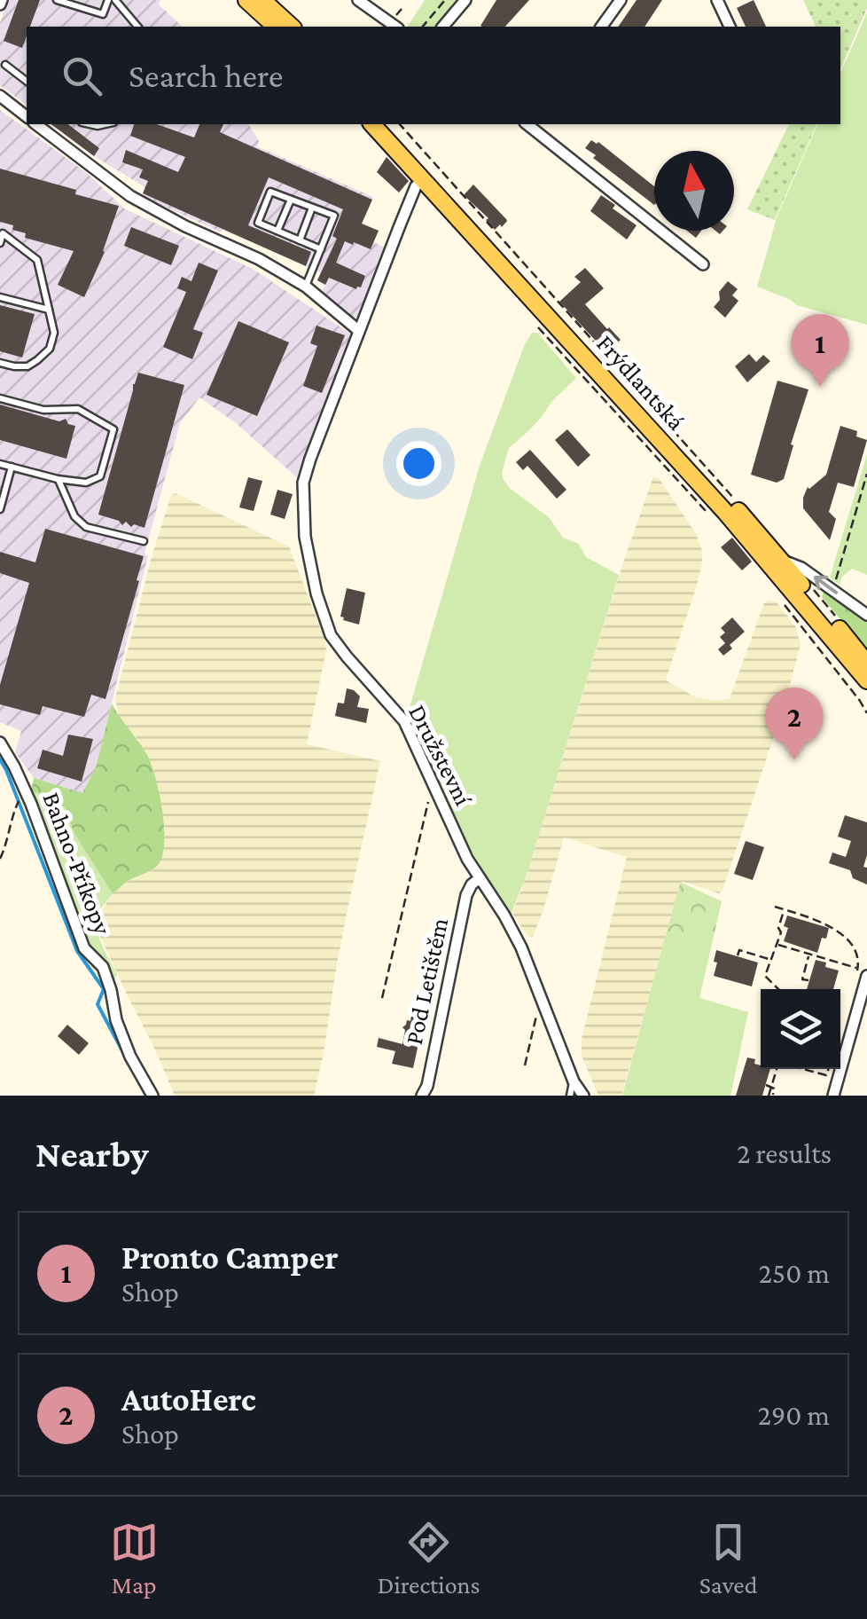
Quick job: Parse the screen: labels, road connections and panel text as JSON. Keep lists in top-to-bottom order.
{
  "streets": {
    "main road": ["Frýdlantská"],
    "street": ["Družstevní", "Bahno-Příkopy", "Pod Letištěm"]
  },
  "crossings": [
    ["Frýdlantská", "Družstevní"],
    ["Družstevní", "Pod Letištěm"]
  ],
  "north": "top",
  "page": {
    "search": "Search here",
    "pins": ["1", "2"],
    "heading": ["Nearby", "2 results"],
    "list": [
      {
        "mark": "1",
        "name": "Pronto Camper",
        "note": "Shop",
        "value": "250 m"
      },
      {
        "mark": "2",
        "name": "AutoHerc",
        "note": "Shop",
        "value": "290 m"
      }
    ],
    "nav": ["Map", "Directions", "Saved"]
  }
}
